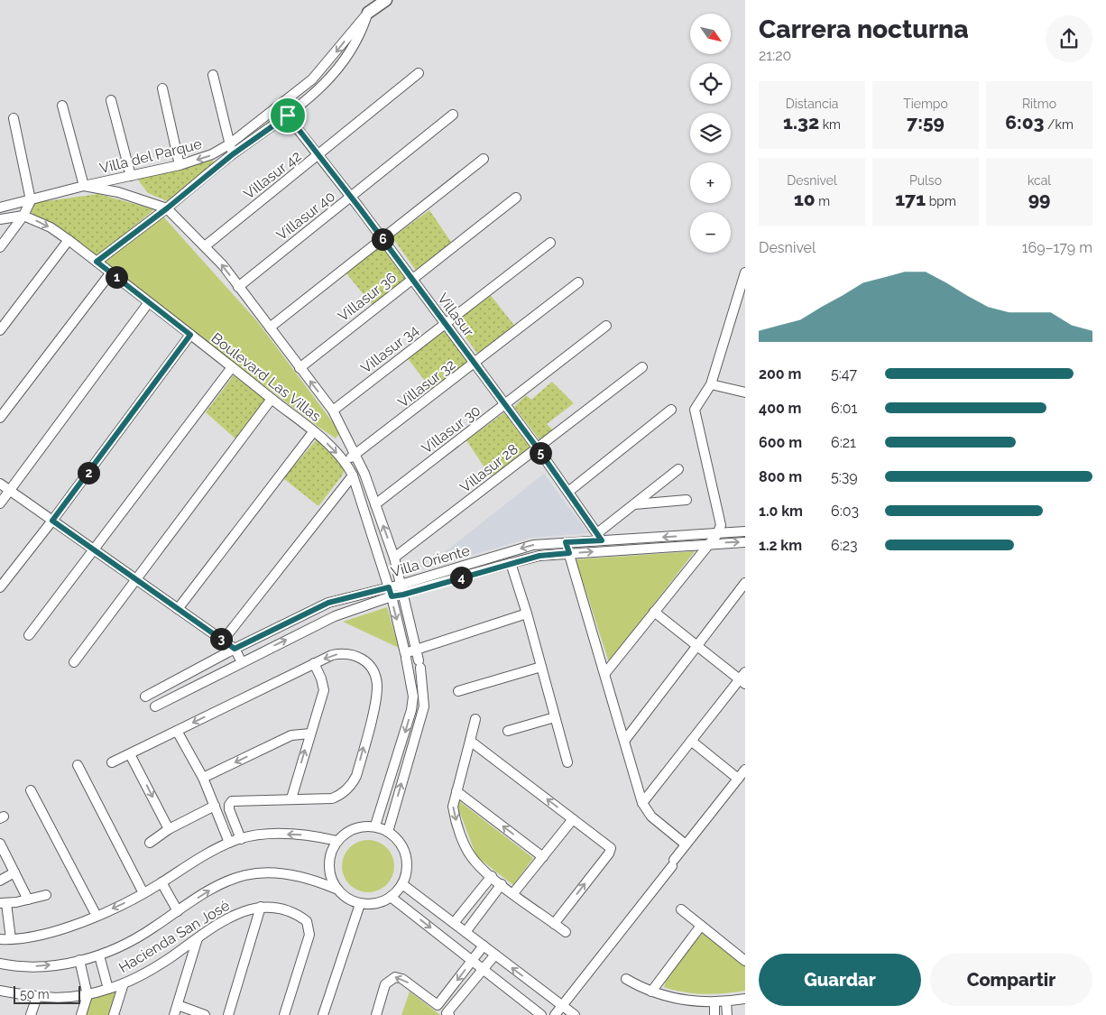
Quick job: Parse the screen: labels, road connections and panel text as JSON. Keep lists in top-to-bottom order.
{
  "streets": {
    "street": [
      "Villa del Parque",
      "Villasur 42",
      "Villasur 40",
      "Villasur 36",
      "Villasur",
      "Villasur 34",
      "Boulevard Las Villas",
      "Villasur 32",
      "Villasur 30",
      "Villasur 28",
      "Villa Oriente",
      "Hacienda San José"
    ]
  },
  "crossings": [
    ["Villa del Parque", "Villasur"],
    ["Villa del Parque", "Boulevard Las Villas"],
    ["Villasur 42", "Villasur"],
    ["Villasur 42", "Boulevard Las Villas"],
    ["Villasur 40", "Villasur"],
    ["Villasur 40", "Boulevard Las Villas"],
    ["Villasur 36", "Villasur"],
    ["Villasur 36", "Boulevard Las Villas"],
    ["Villasur", "Villasur 34"],
    ["Villasur", "Villasur 32"],
    ["Villasur", "Villasur 30"],
    ["Villasur", "Villasur 28"],
    ["Villasur", "Villa Oriente"],
    ["Villasur 34", "Boulevard Las Villas"],
    ["Boulevard Las Villas", "Villasur 32"],
    ["Boulevard Las Villas", "Villasur 30"],
    ["Boulevard Las Villas", "Villasur 28"],
    ["Boulevard Las Villas", "Villa Oriente"]
  ],
  "scale_bar": "50 m",
  "north": "bottom right",
  "page": {
    "heading": ["Carrera nocturna", "21:20"],
    "map_buttons": ["+", "−"],
    "stats": [
      ["Distancia", "1.32 km"],
      ["Tiempo", "7:59"],
      ["Ritmo", "6:03 /km"],
      ["Desnivel", "10 m"],
      ["Pulso", "171 bpm"],
      ["kcal", "99"]
    ],
    "pins": [
      "6",
      "1",
      "5",
      "2",
      "4",
      "3"
    ],
    "chart": ["Desnivel", "169–179 m"],
    "list": [
      {
        "name": "200 m",
        "note": "5:47"
      },
      {
        "name": "400 m",
        "note": "6:01"
      },
      {
        "name": "600 m",
        "note": "6:21"
      },
      {
        "name": "800 m",
        "note": "5:39"
      },
      {
        "name": "1.0 km",
        "note": "6:03"
      },
      {
        "name": "1.2 km",
        "note": "6:23"
      }
    ],
    "buttons": ["Guardar", "Compartir"],
    "scale": "50 m"
  }
}
